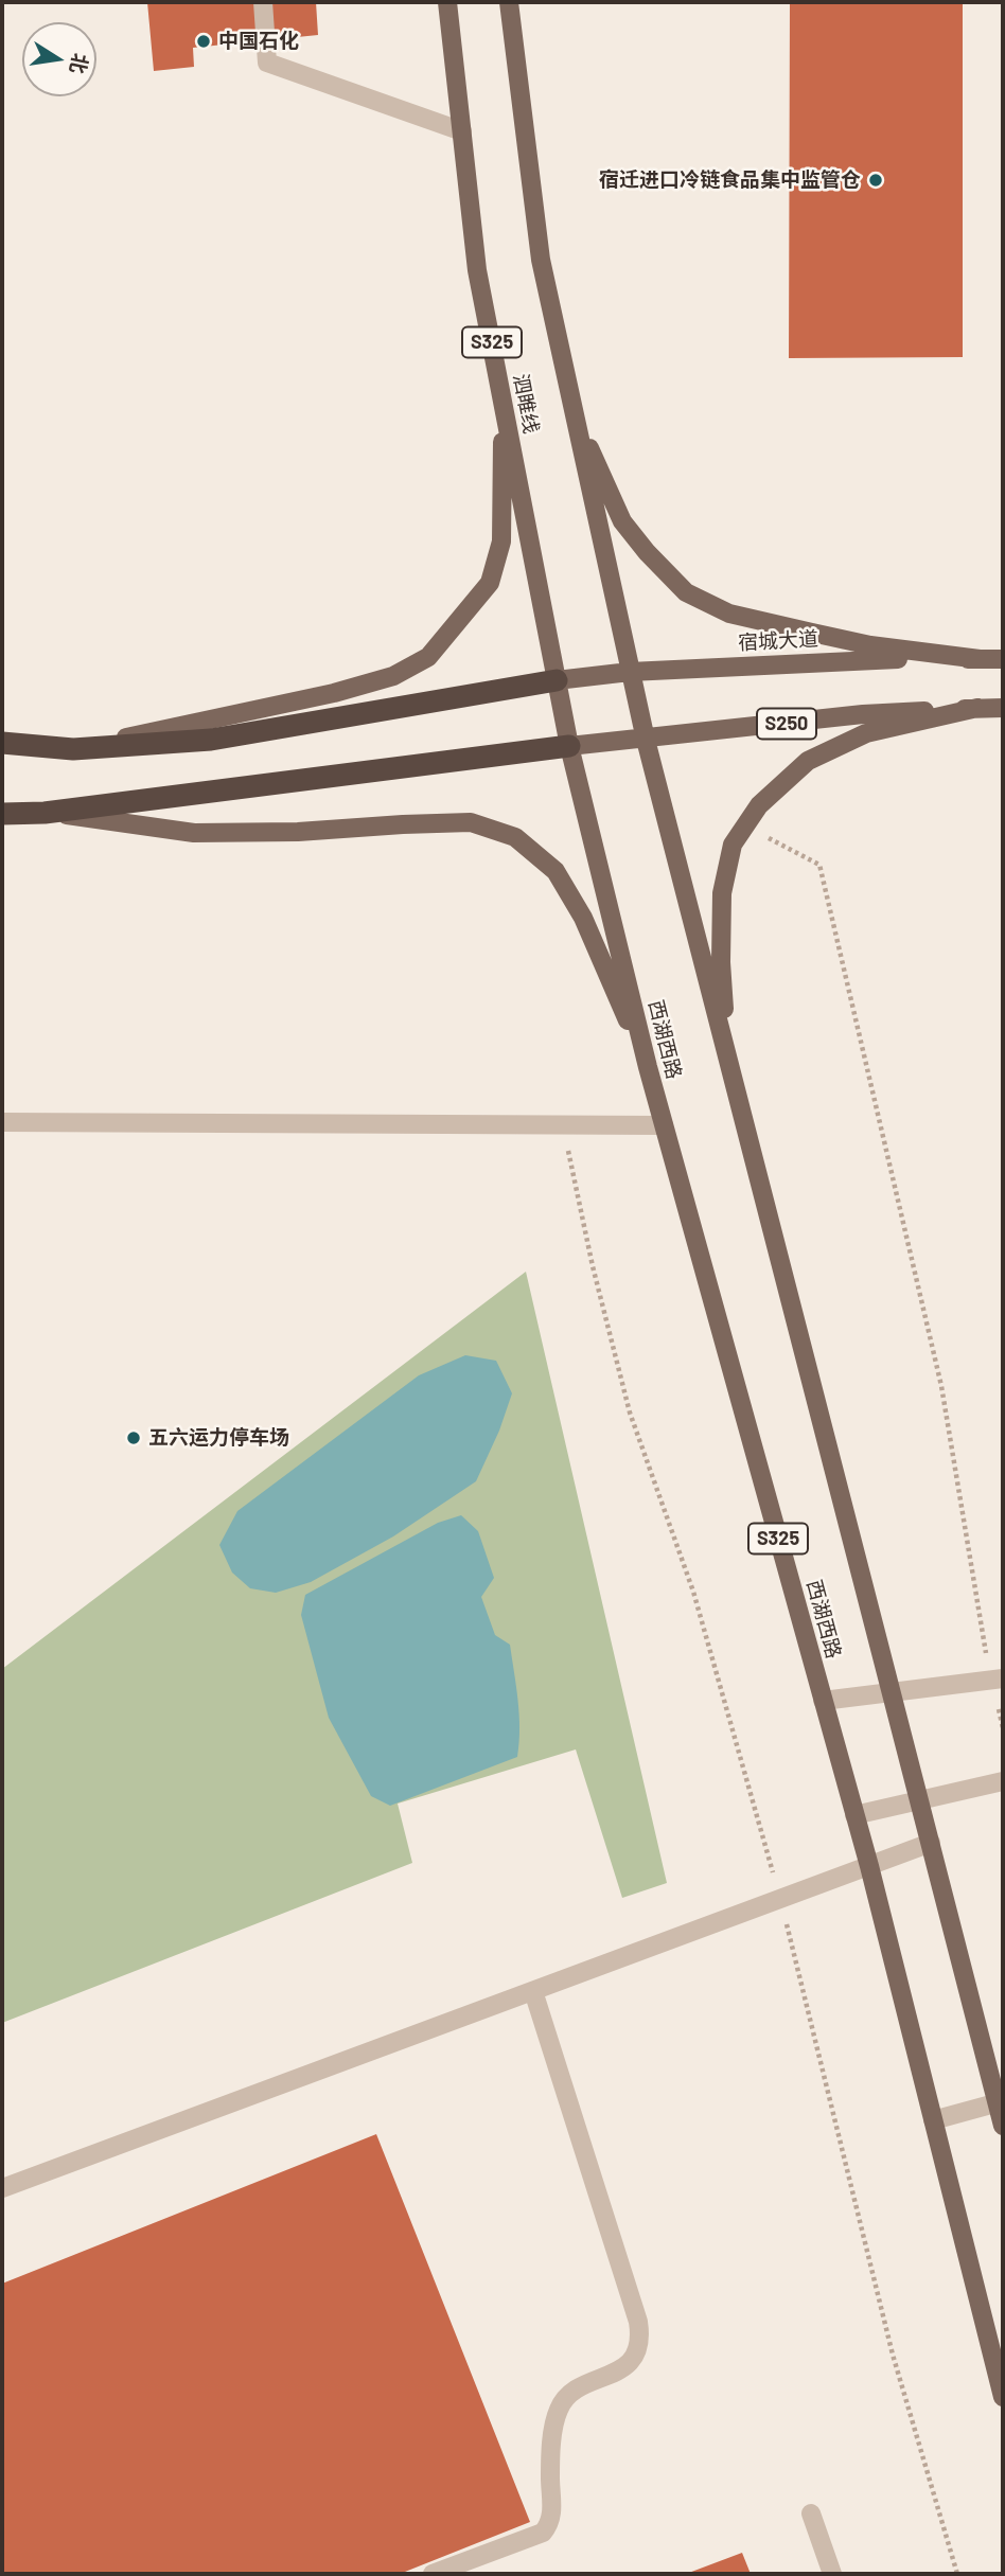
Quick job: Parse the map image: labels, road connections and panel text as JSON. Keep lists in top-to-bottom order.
{
  "streets": {
    "main road": [
      "S325",
      "泗睢线",
      "宿城大道",
      "S250",
      "西湖西路"
    ]
  },
  "crossings": [
    ["泗睢线", "宿城大道"],
    ["泗睢线", "西湖西路"],
    ["宿城大道", "西湖西路"],
    ["S250", "西湖西路"]
  ],
  "places": ["中国石化", "宿迁进口冷链食品集中监管仓", "五六运力停车场"],
  "north": "right"
}
